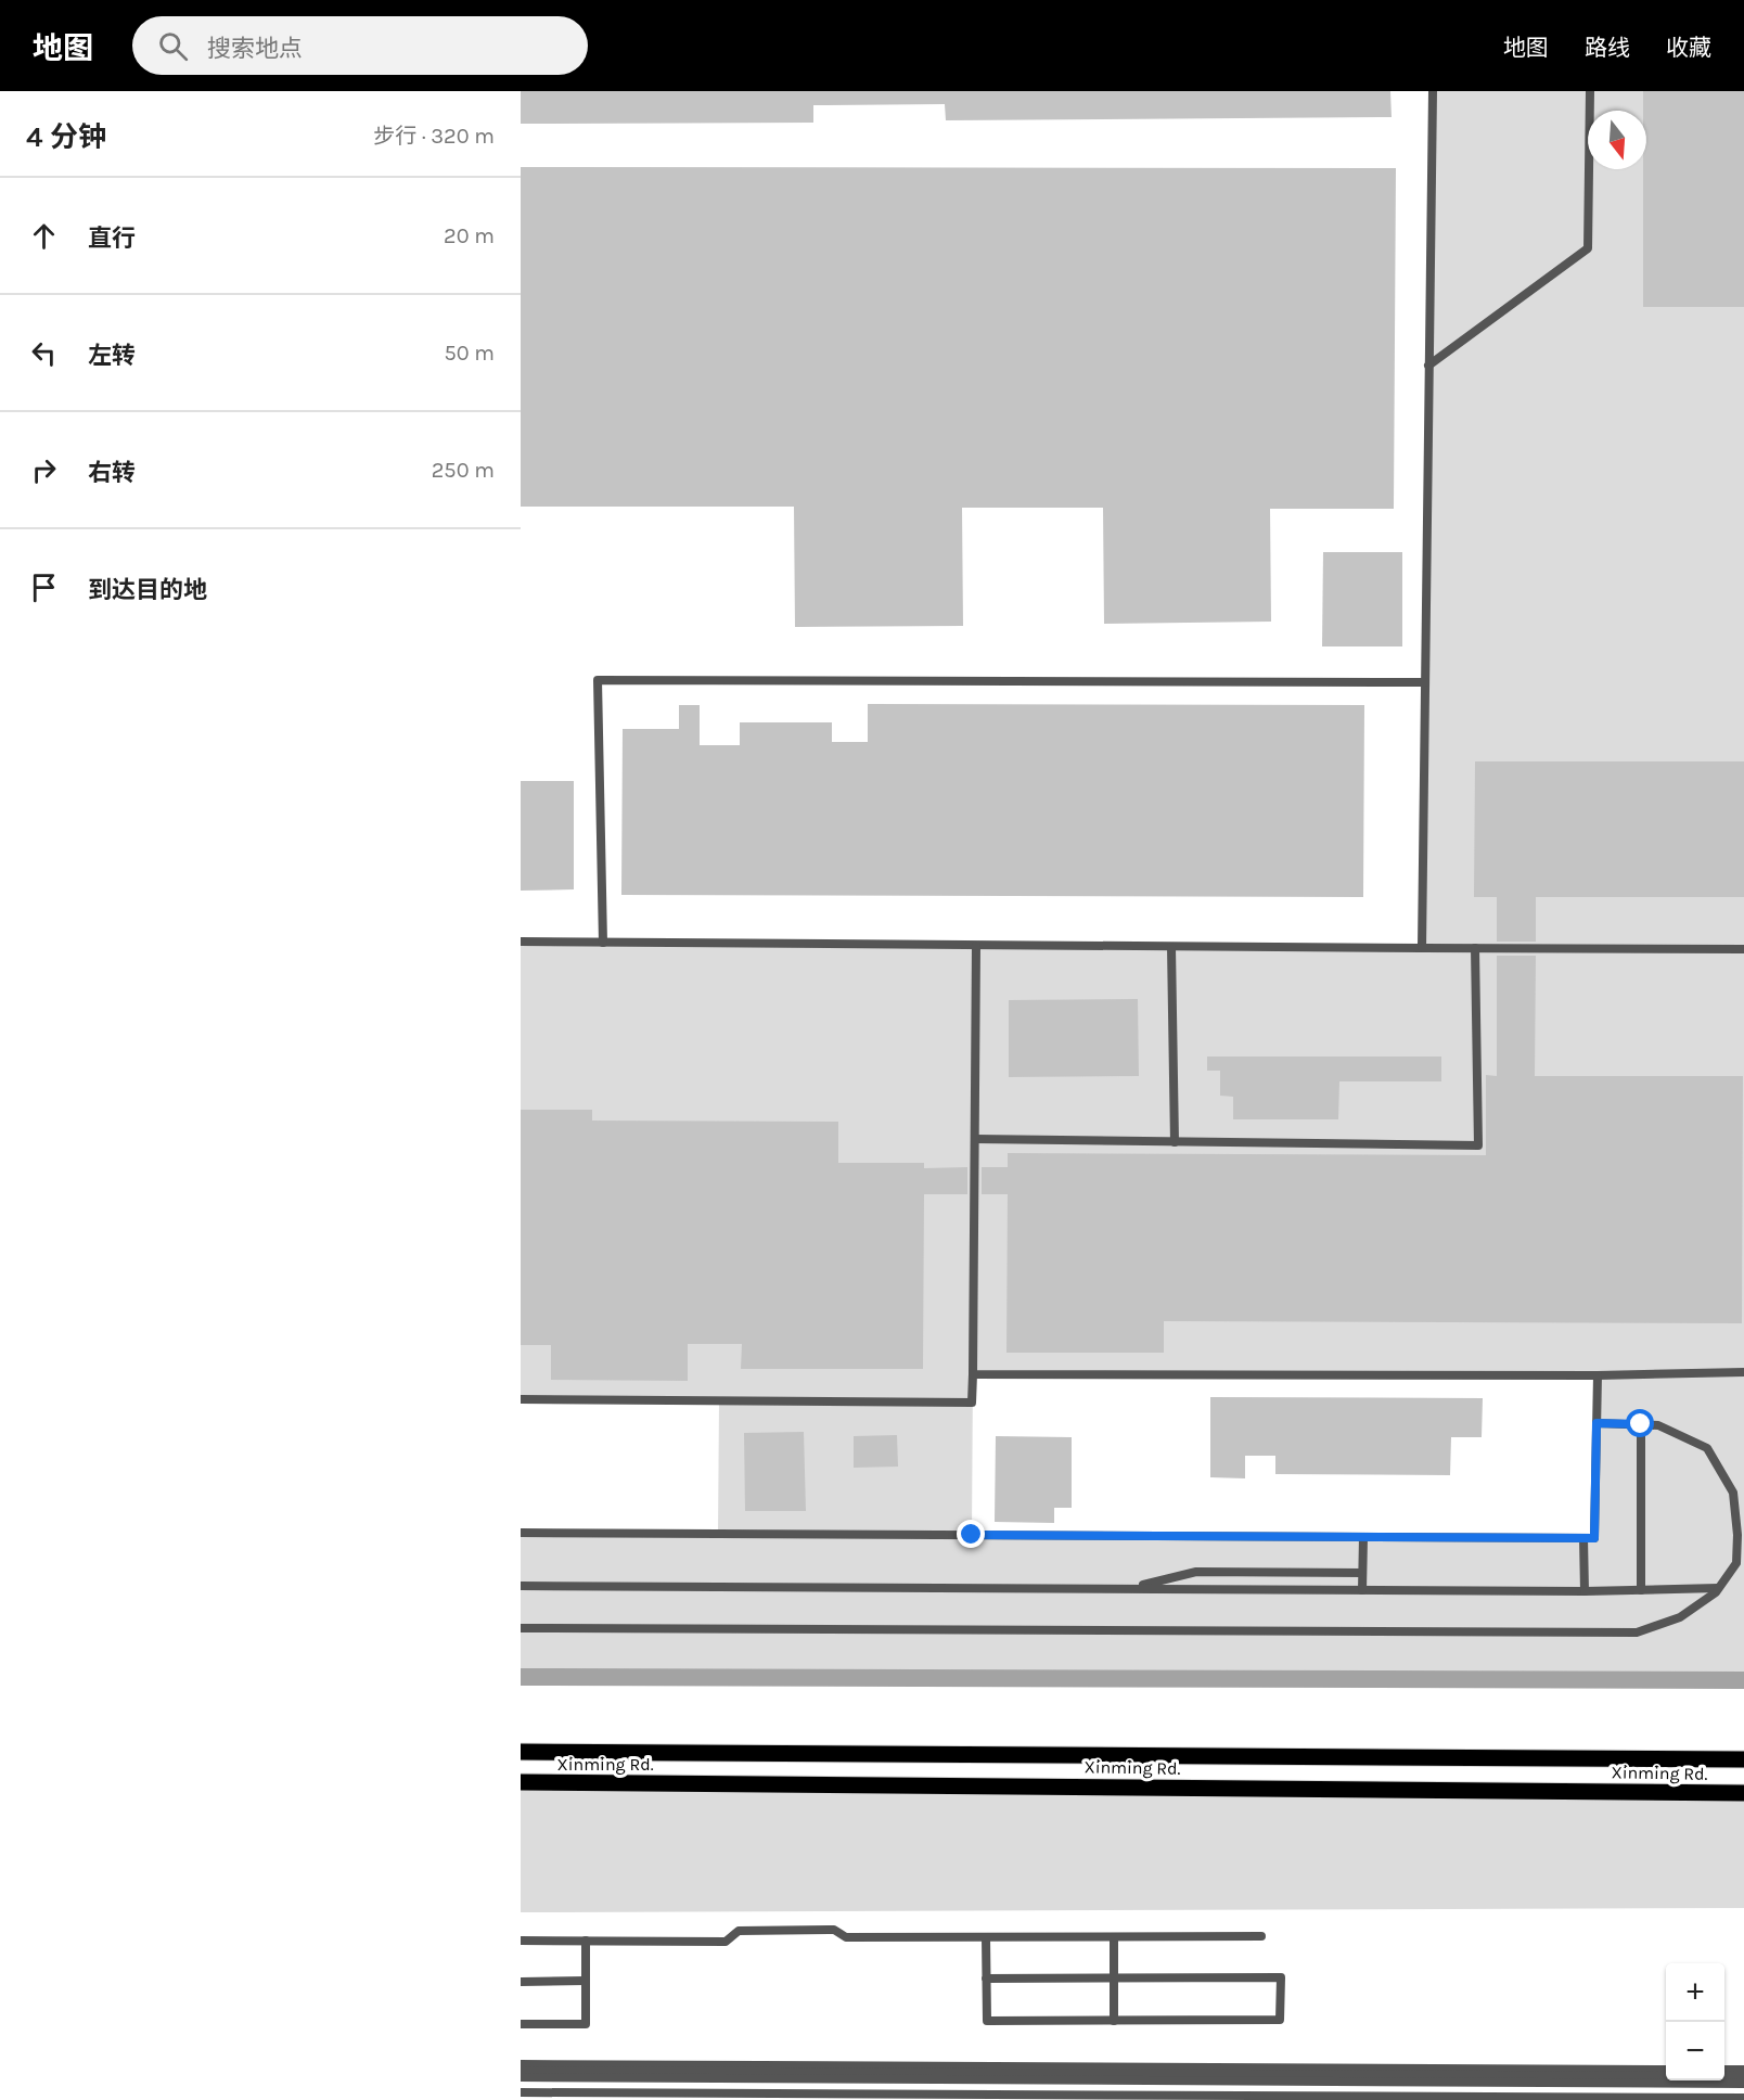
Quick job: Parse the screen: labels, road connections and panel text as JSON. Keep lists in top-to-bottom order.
{
  "streets": {
    "main road": ["Xinming Rd."]
  },
  "north": "bottom",
  "page": {
    "header": "地图",
    "search": "搜索地点",
    "nav": ["地图", "路线", "收藏"],
    "heading": ["4 分钟", "步行 · 320 m"],
    "list": [
      ["直行", "20 m"],
      ["左转", "50 m"],
      ["右转", "250 m"],
      "到达目的地"
    ],
    "map_buttons": ["+", "−"]
  }
}
